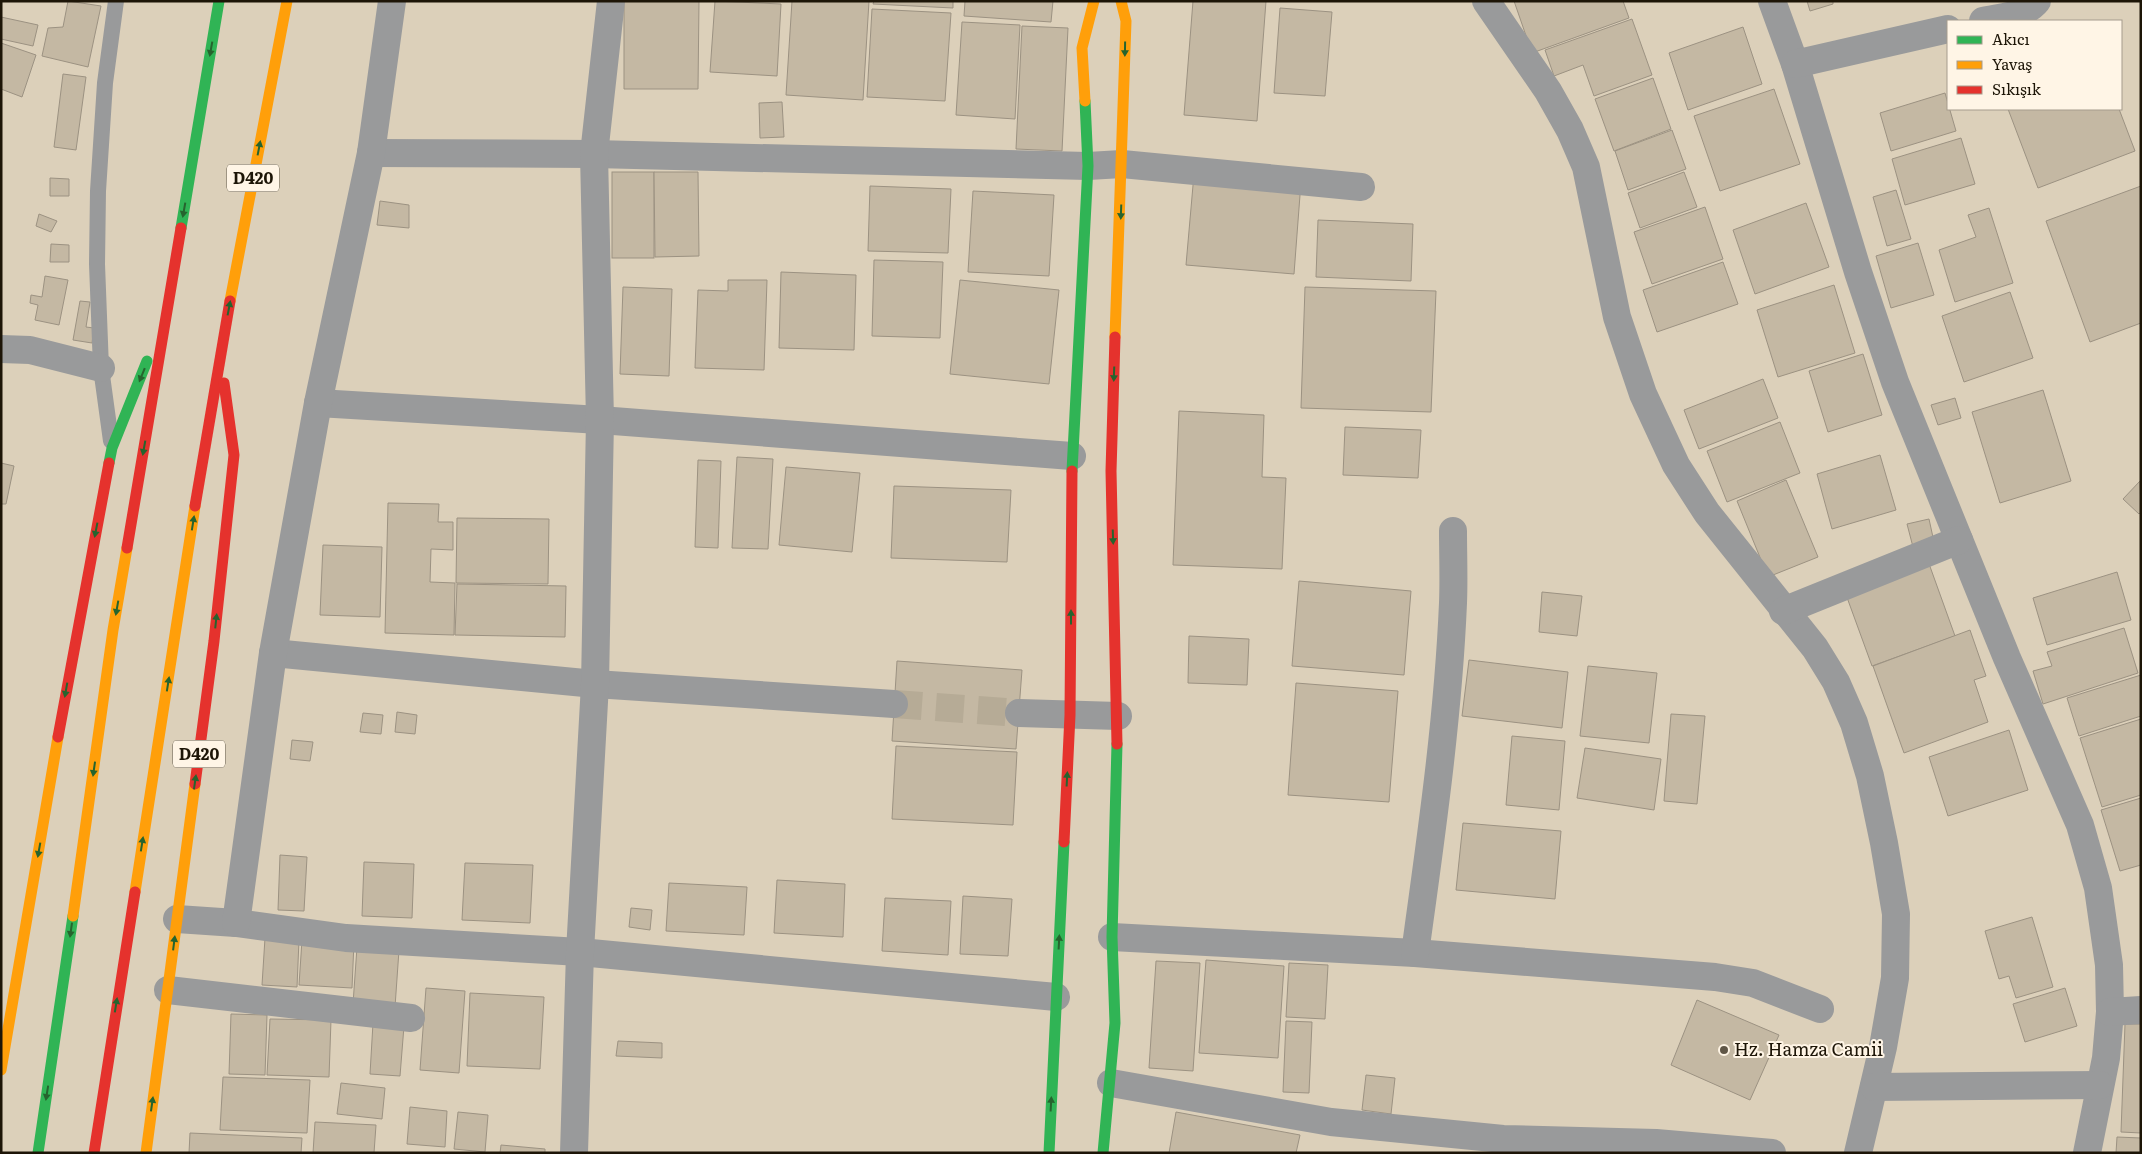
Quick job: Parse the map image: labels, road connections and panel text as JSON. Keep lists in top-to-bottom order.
{
  "streets": {
    "main road": ["D420"]
  },
  "places": ["Hz. Hamza Camii"],
  "legend": ["Akıcı", "Yavaş", "Sıkışık"]
}
